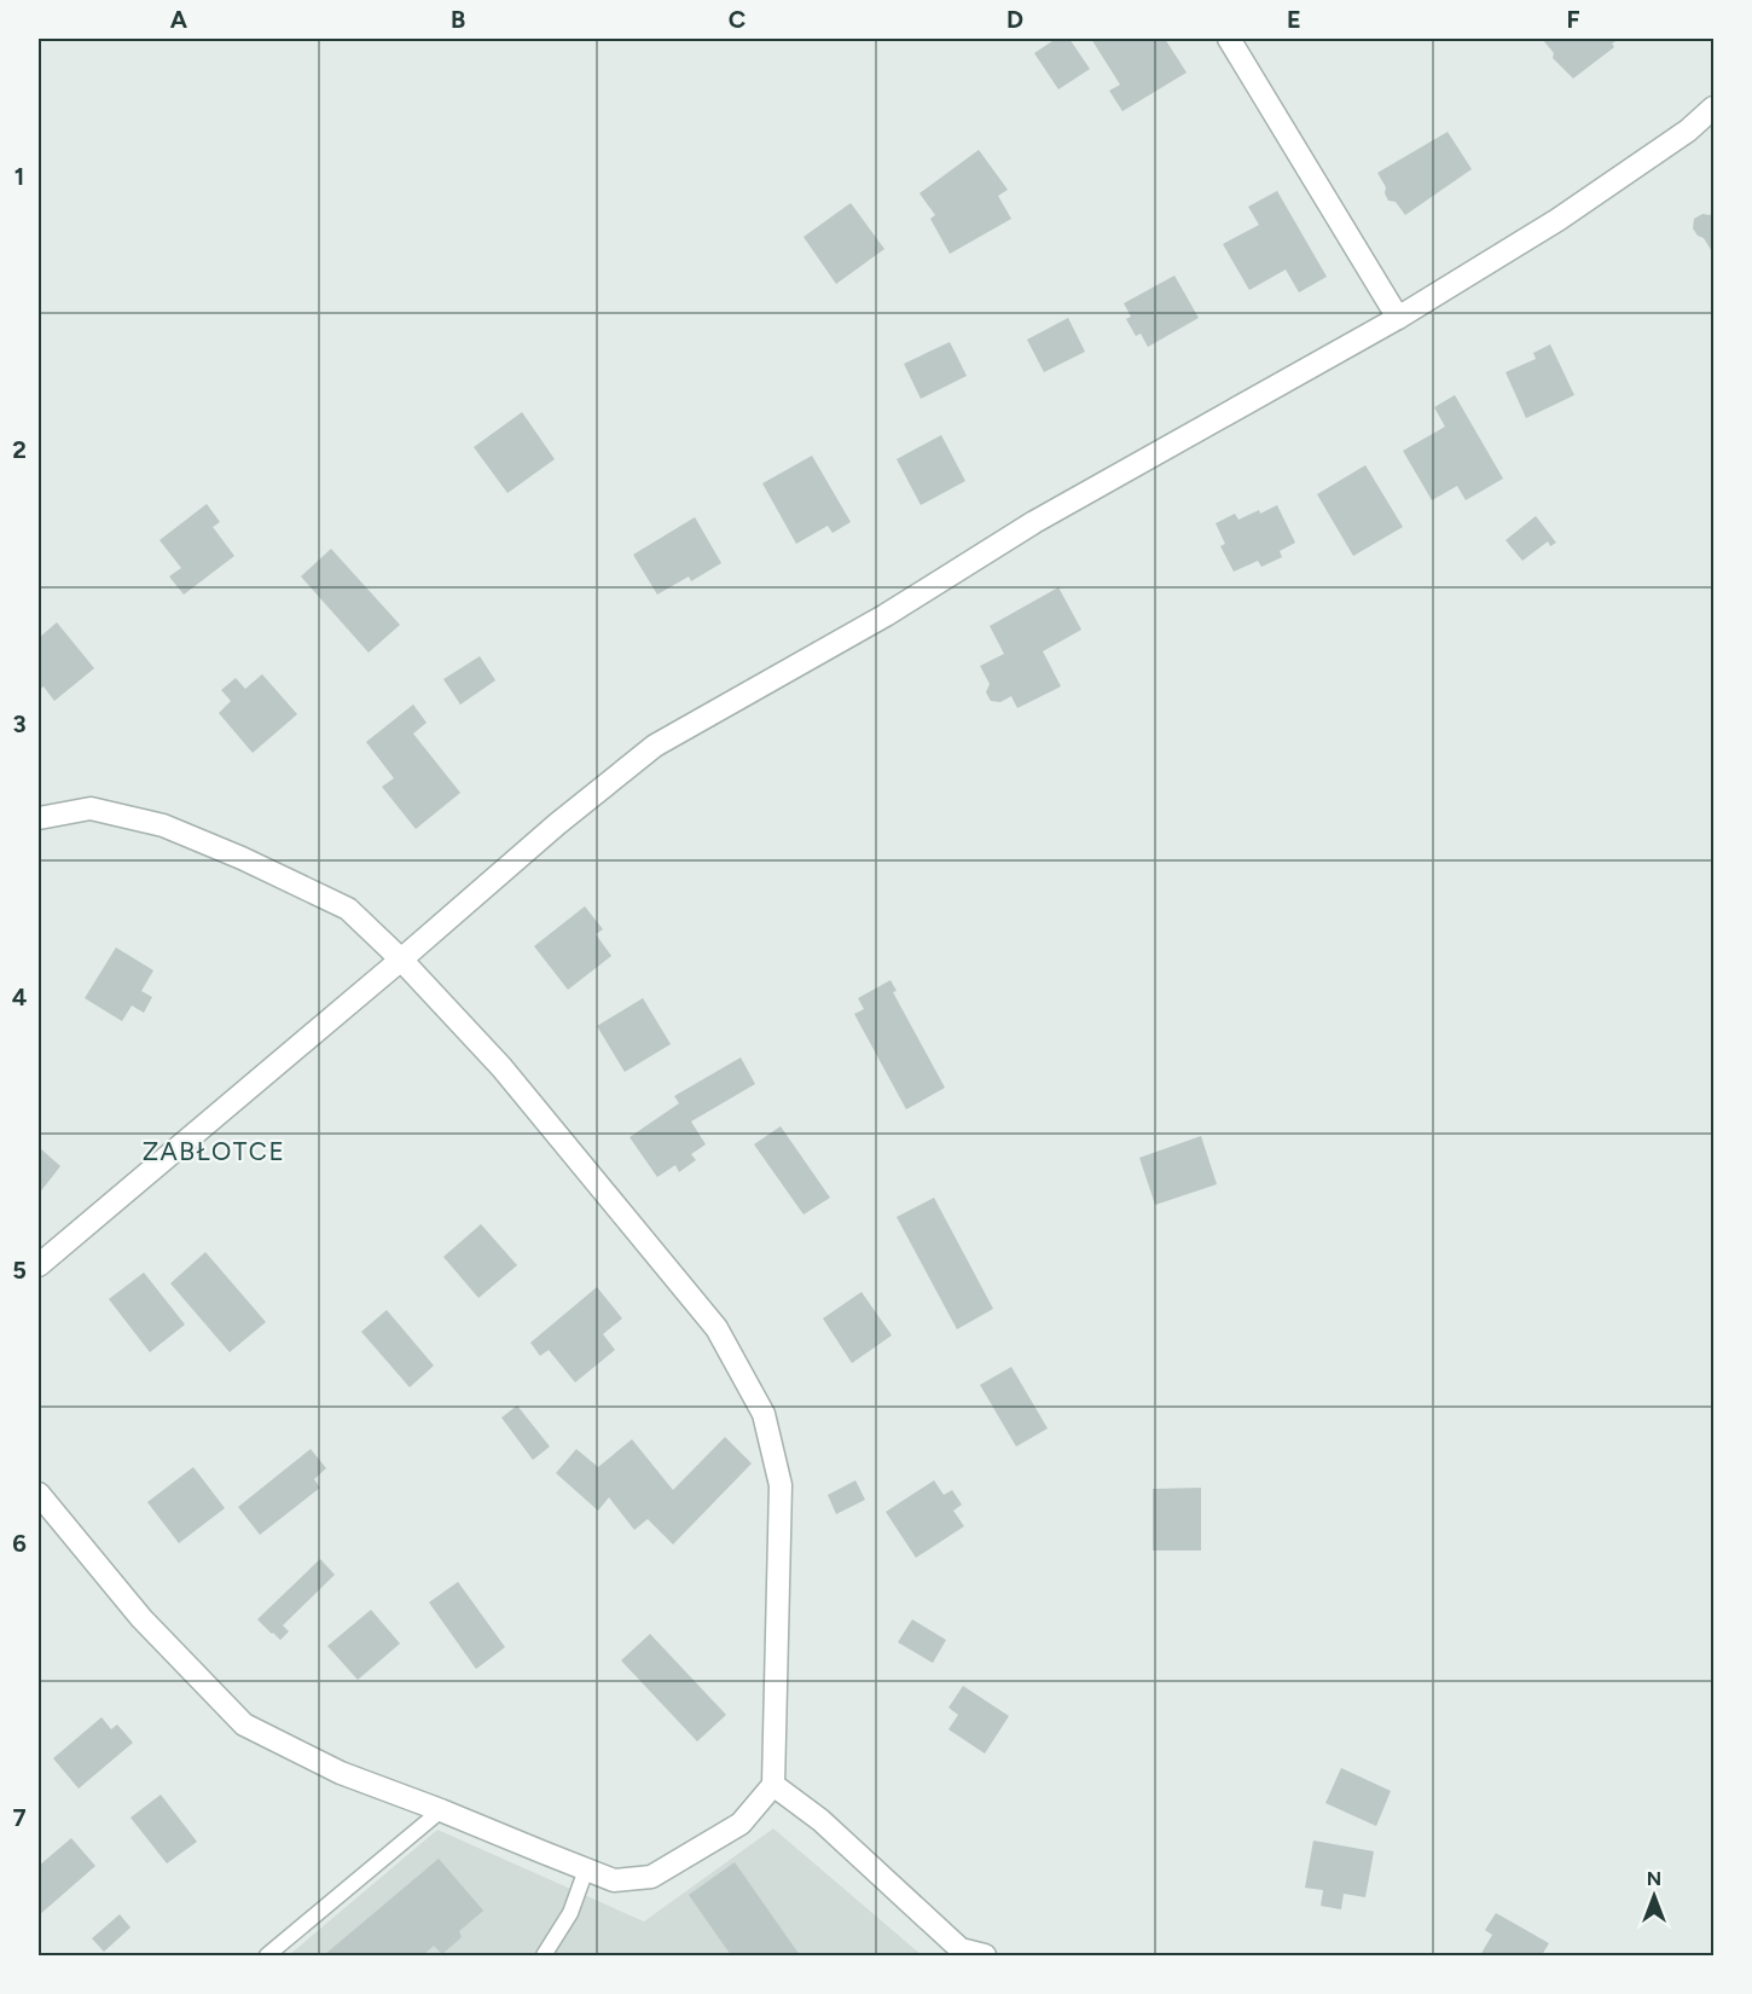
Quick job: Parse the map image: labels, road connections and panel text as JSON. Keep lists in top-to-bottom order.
{
  "districts": ["ZABŁOTCE"],
  "north": "top",
  "grid": {
    "columns": [
      "A",
      "B",
      "C",
      "D",
      "E",
      "F"
    ],
    "rows": [
      "1",
      "2",
      "3",
      "4",
      "5",
      "6",
      "7"
    ]
  }
}
